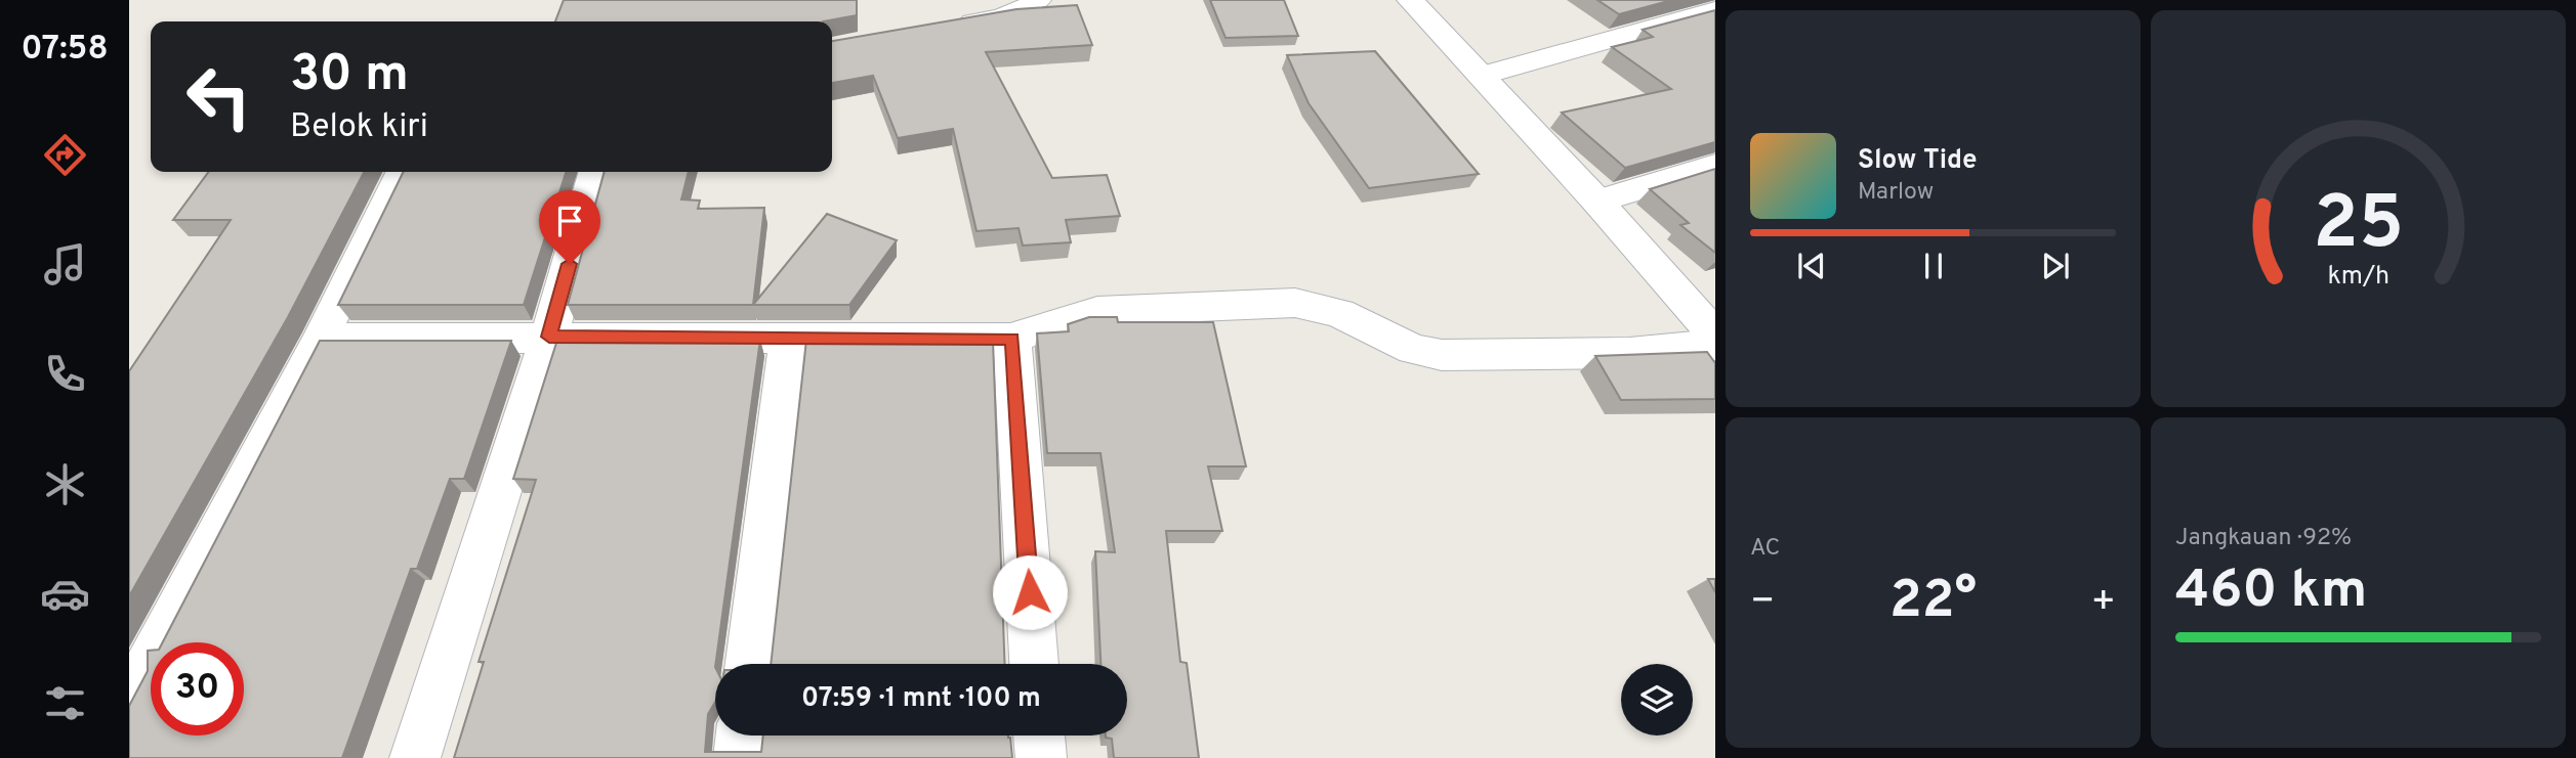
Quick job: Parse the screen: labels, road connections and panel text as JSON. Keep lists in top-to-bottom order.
{
  "page": {
    "tabs": "07:58",
    "turn": ["30 m", "Belok kiri"],
    "song": ["Slow Tide", "Marlow"],
    "tile": [
      "AC",
      ["Jangkauan · 92%", "460 km"]
    ],
    "heat": ["−", "22°", "+"],
    "limit": "30",
    "trip": "07:59 · 1 mnt · 100 m",
    "gauge": ["25", "km/h"]
  }
}
